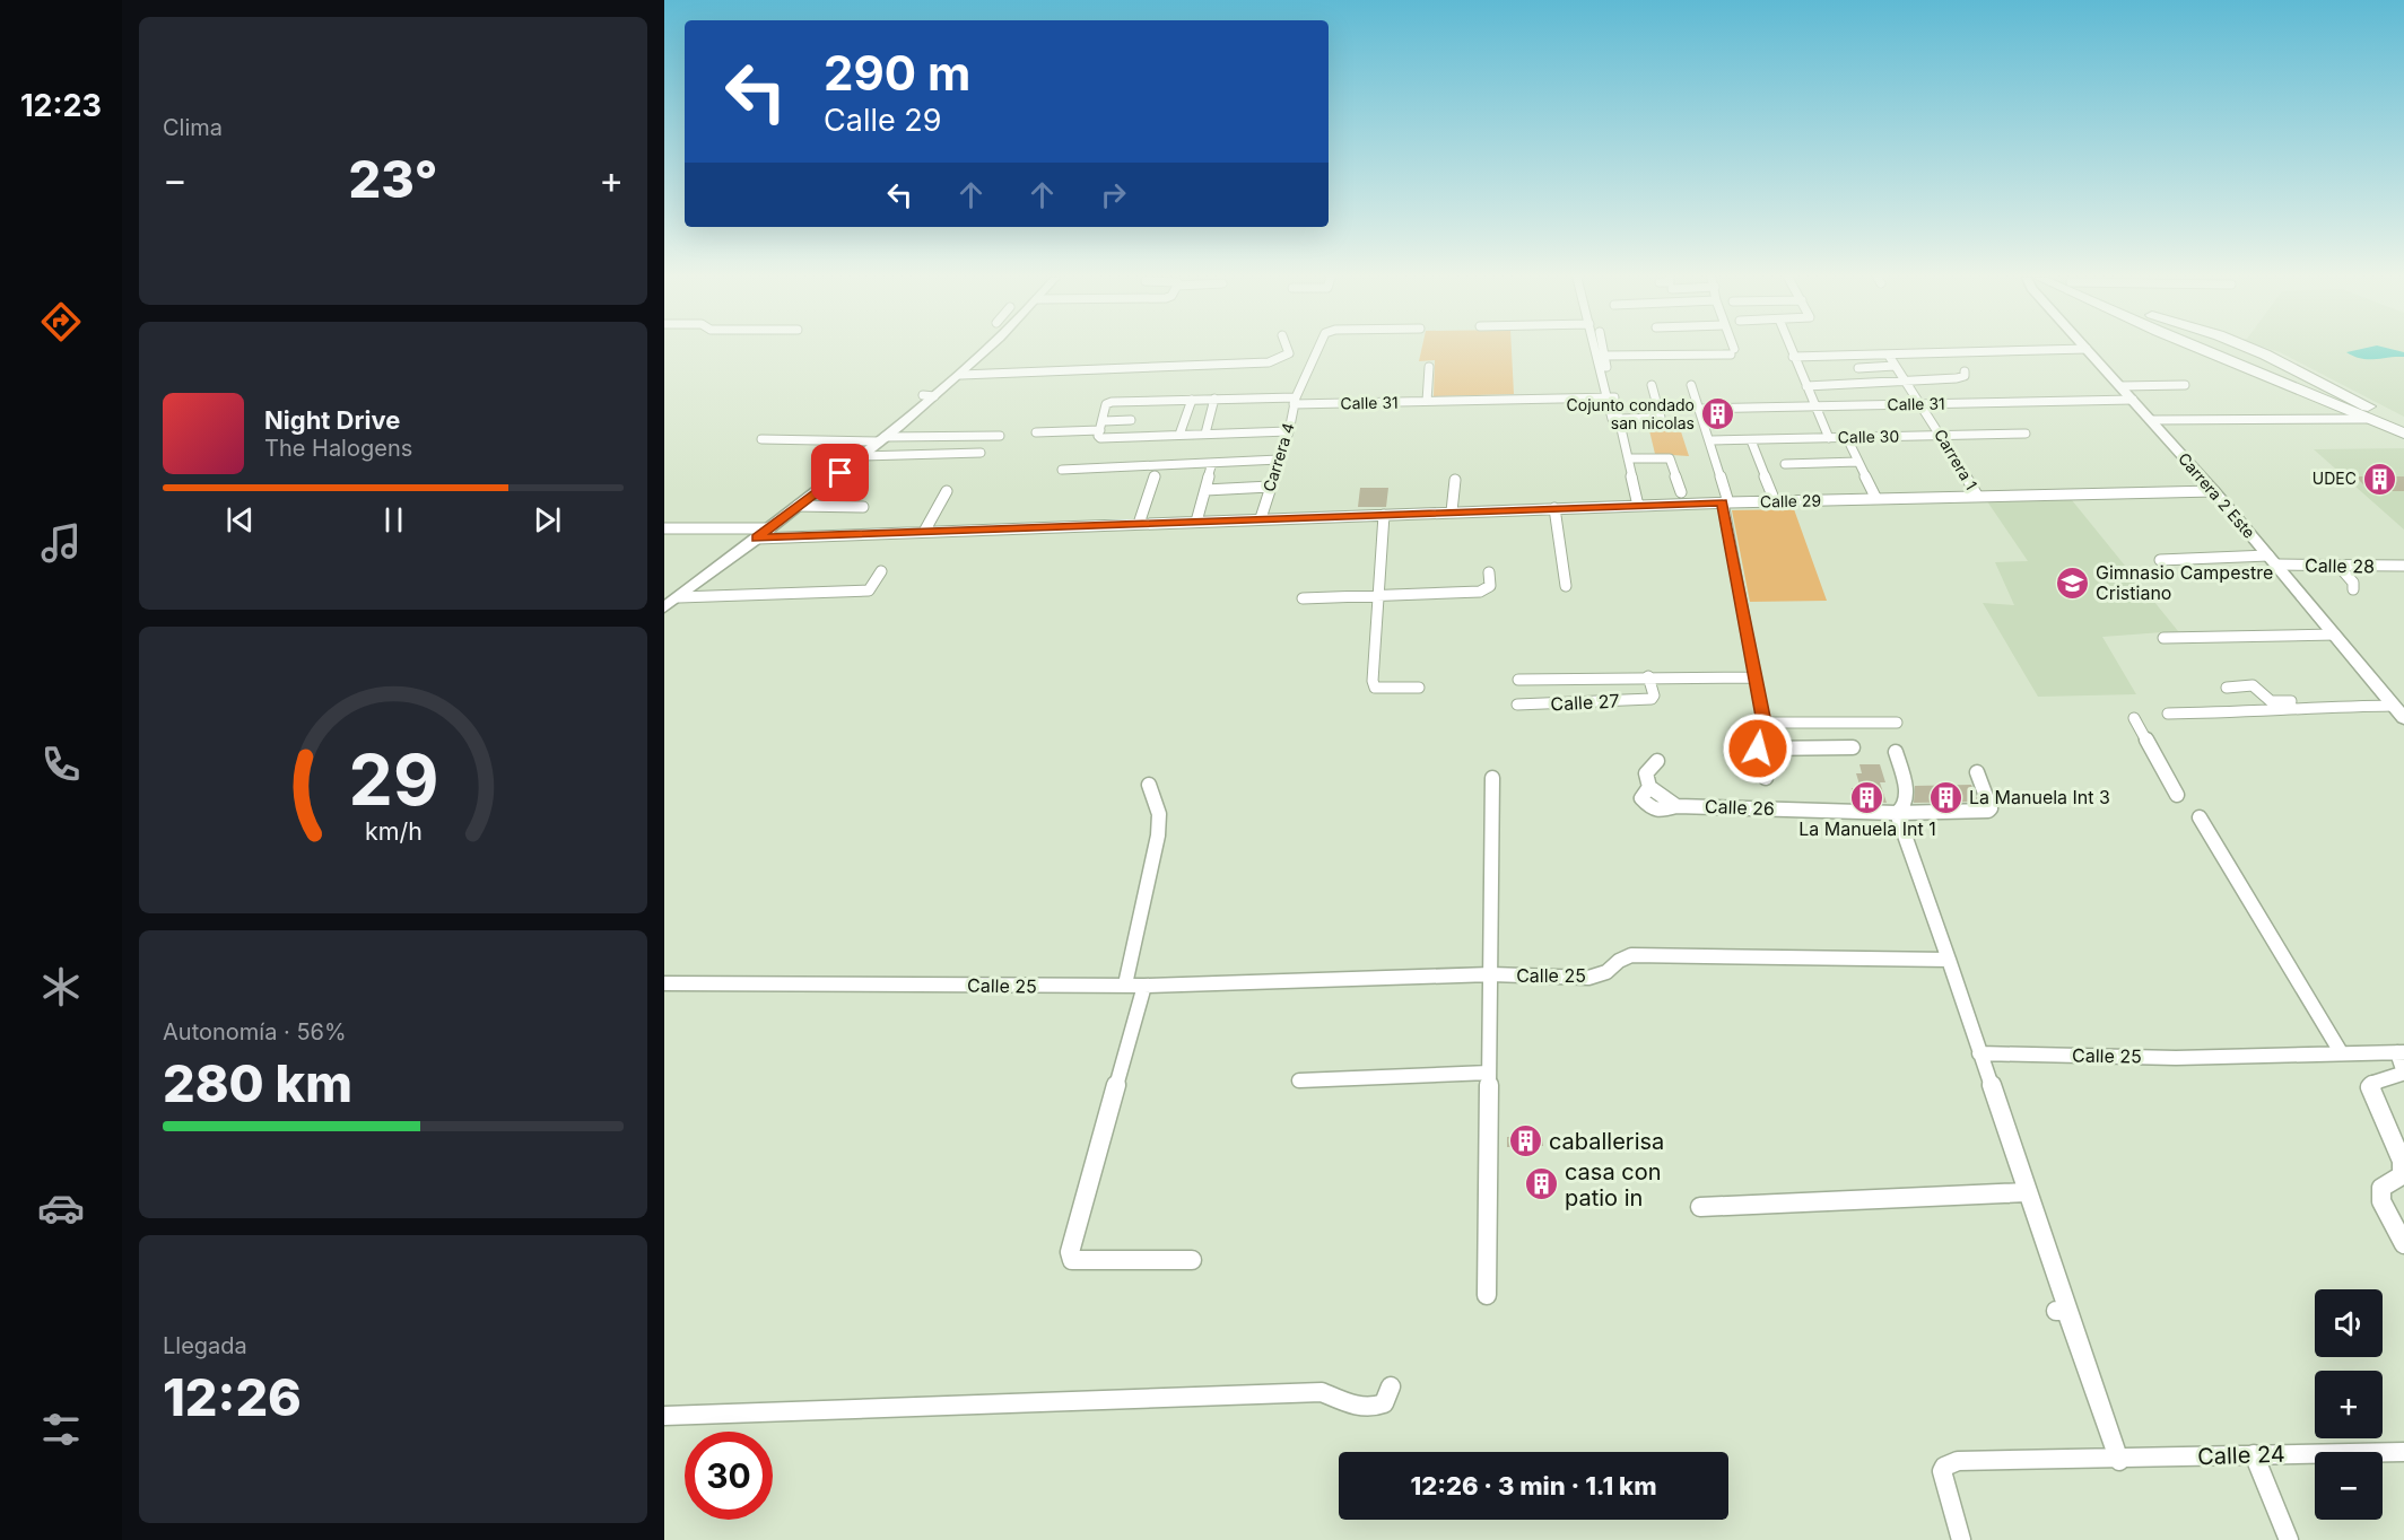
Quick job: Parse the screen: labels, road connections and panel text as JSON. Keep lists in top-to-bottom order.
{
  "streets": {
    "street": [
      "Calle 31",
      "Calle 30",
      "Carrera 4",
      "Carrera 1",
      "Carrera 2 Este",
      "Calle 29",
      "Calle 28",
      "Calle 27",
      "Calle 26",
      "Calle 25",
      "Calle 24"
    ]
  },
  "crossings": [
    ["Calle 31", "Carrera 4"],
    ["Calle 31", "Carrera 1"],
    ["Calle 31", "Carrera 2 Este"],
    ["Calle 30", "Carrera 1"],
    ["Carrera 4", "Calle 29"],
    ["Carrera 1", "Calle 29"],
    ["Carrera 2 Este", "Calle 29"],
    ["Carrera 2 Este", "Calle 28"]
  ],
  "places": {
    "building": [
      "Cojunto condado san nicolas",
      "UDEC",
      "La Manuela Int 1",
      "La Manuela Int 3",
      "caballerisa",
      "casa con patio in"
    ],
    "school or university": ["Gimnasio Campestre Cristiano"]
  },
  "page": {
    "tabs": "12:23",
    "tile": [
      "Clima",
      ["Autonomía · 56%", "280 km"],
      ["Llegada", "12:26"]
    ],
    "turn": ["290 m", "Calle 29"],
    "heat": ["−", "23°", "+"],
    "song": ["Night Drive", "The Halogens"],
    "map_buttons": ["+", "−"],
    "limit": "30",
    "trip": "12:26 · 3 min · 1.1 km",
    "gauge": ["29", "km/h"]
  }
}
